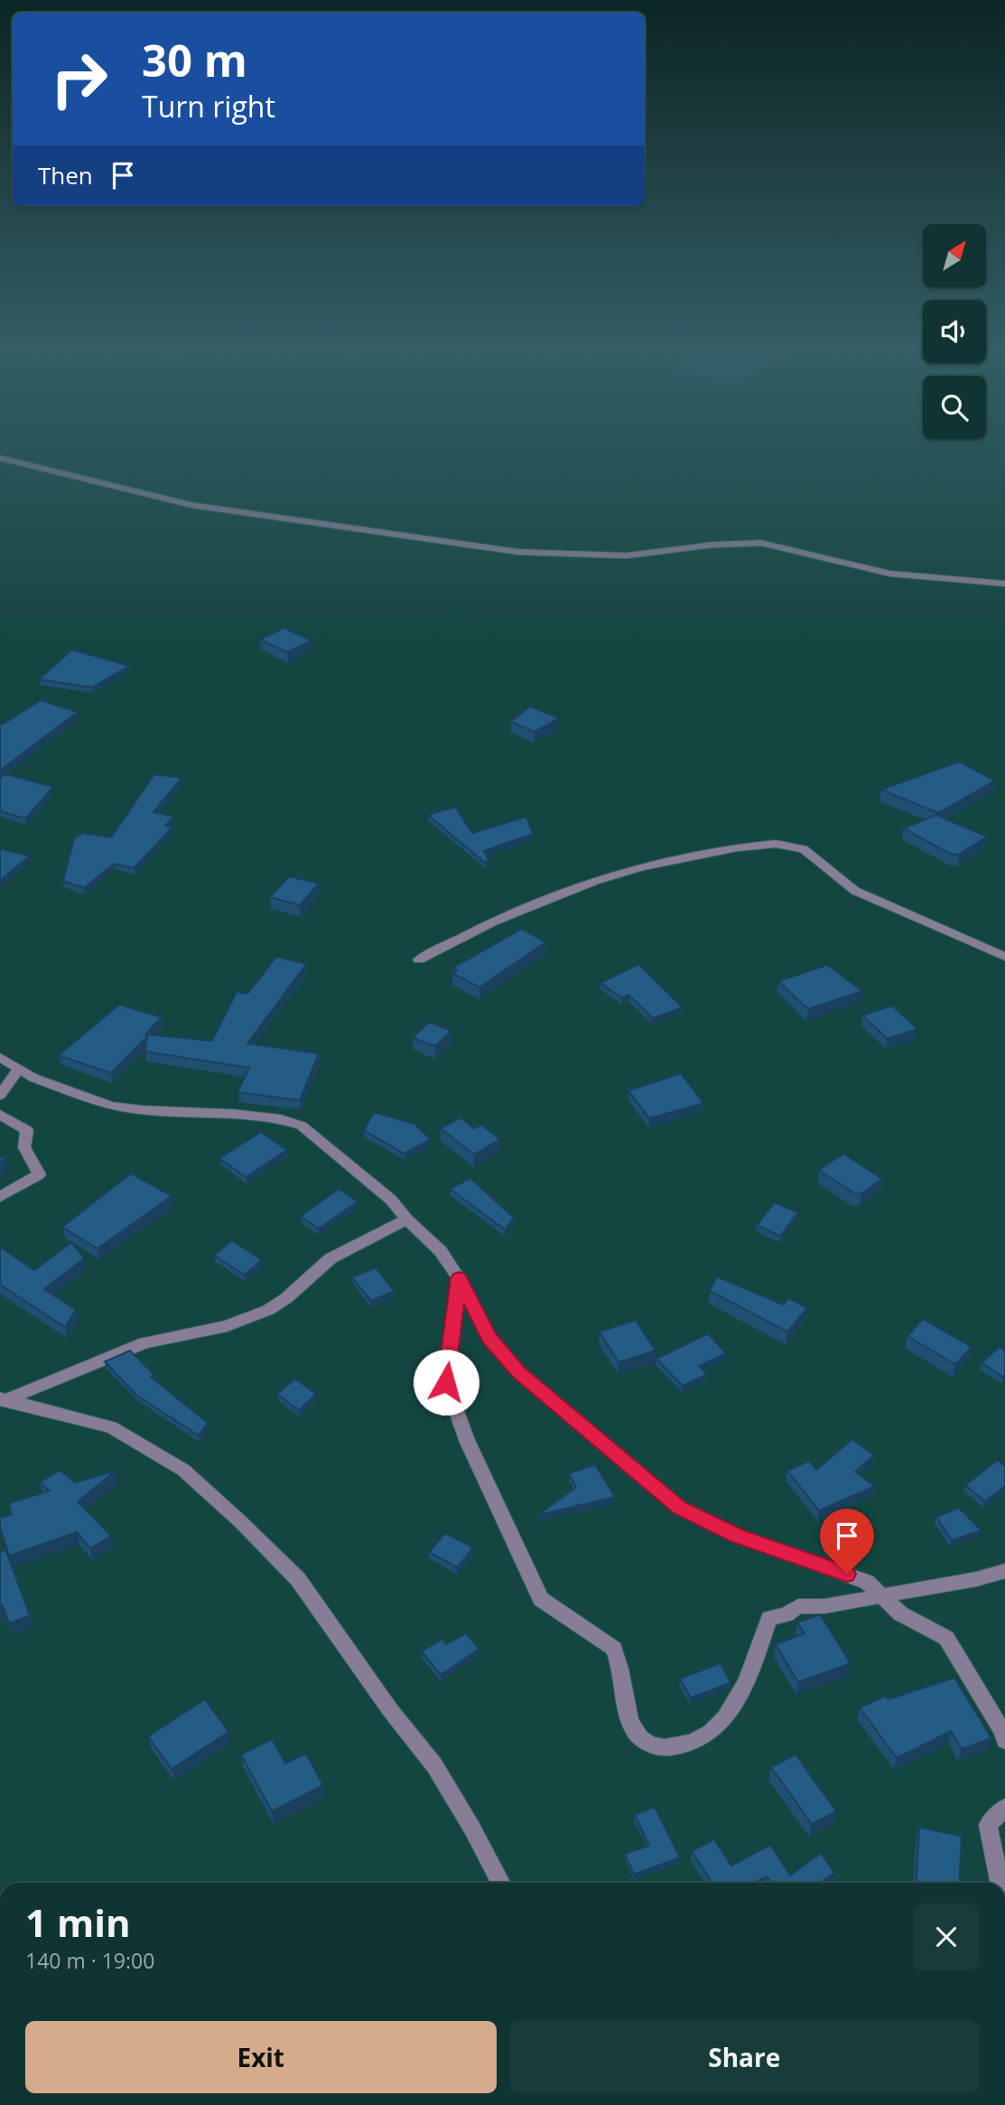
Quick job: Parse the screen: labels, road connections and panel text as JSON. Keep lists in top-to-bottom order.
{
  "north": "top right",
  "page": {
    "turn": ["30 m", "Turn right"],
    "then": "Then",
    "heading": ["1 min", "140 m · 19:00"],
    "buttons": ["Exit", "Share"]
  }
}
